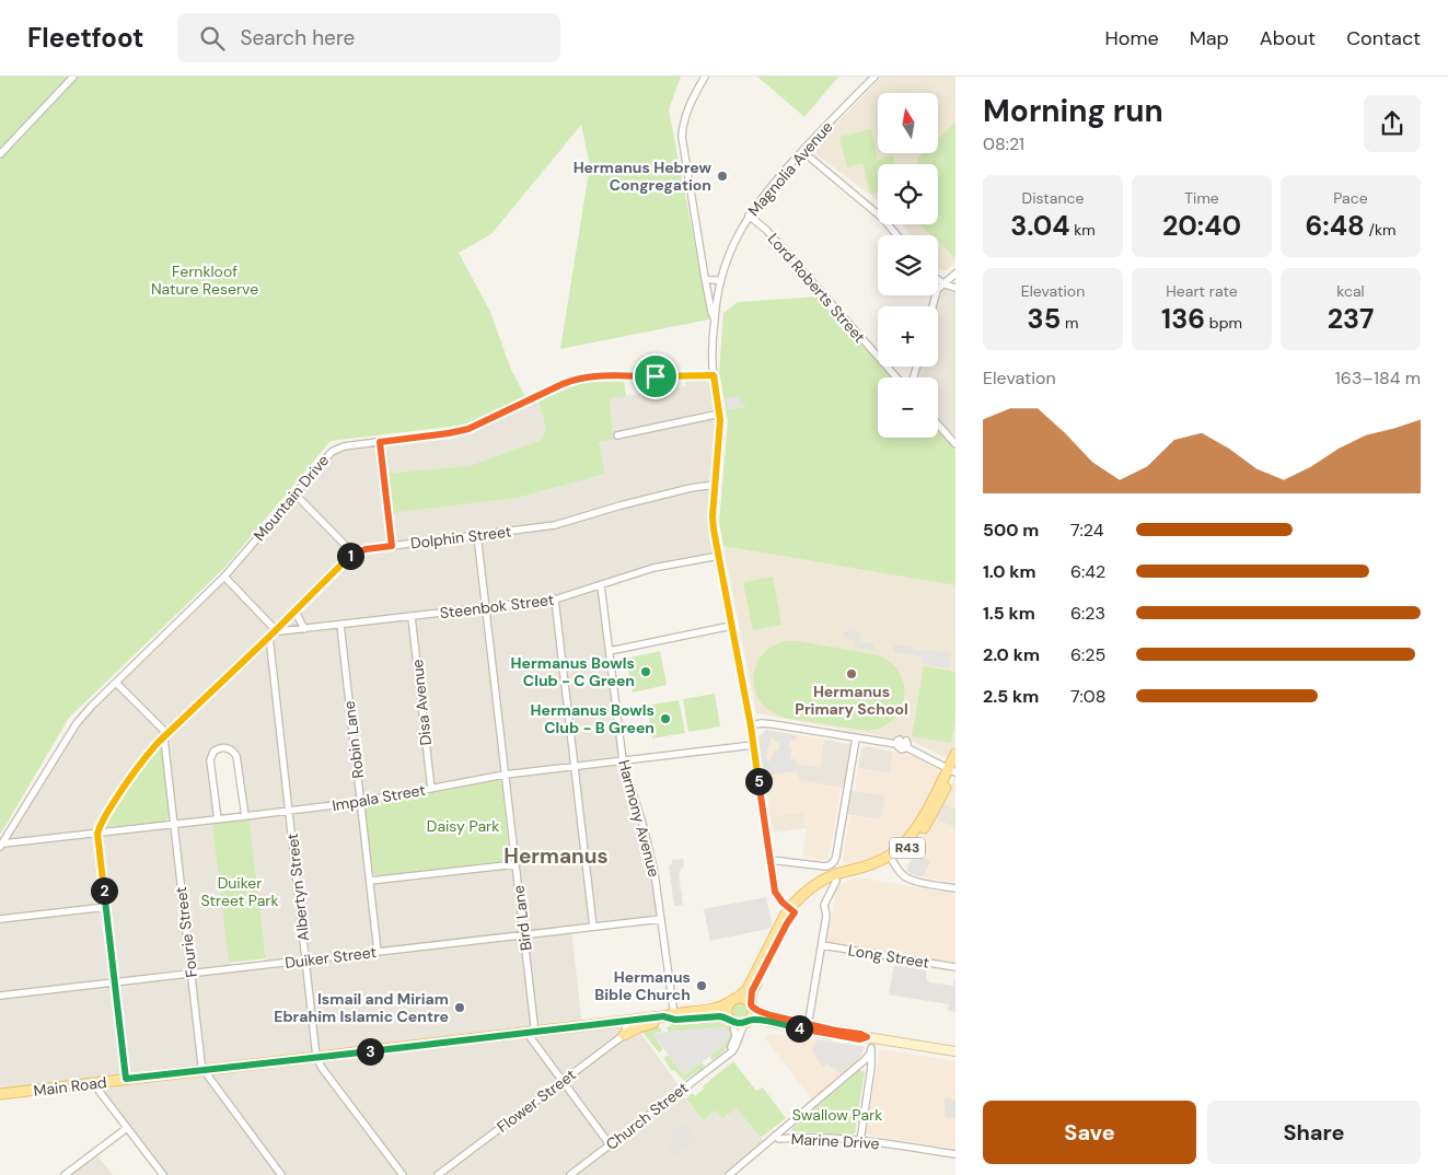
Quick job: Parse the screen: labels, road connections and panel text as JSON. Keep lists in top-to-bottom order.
{
  "streets": {
    "main road": ["R43", "Main Road"],
    "street": [
      "Magnolia Avenue",
      "Lord Roberts Street",
      "Mountain Drive",
      "Dolphin Street",
      "Steenbok Street",
      "Disa Avenue",
      "Robin Lane",
      "Impala Street",
      "Harmony Avenue",
      "Albertyn Street",
      "Bird Lane",
      "Fourie Street",
      "Long Street",
      "Duiker Street",
      "Flower Street",
      "Church Street",
      "Marine Drive"
    ]
  },
  "crossings": [
    ["Magnolia Avenue", "Lord Roberts Street"],
    ["Magnolia Avenue", "Mountain Drive"],
    ["Magnolia Avenue", "Dolphin Street"],
    ["Magnolia Avenue", "Steenbok Street"],
    ["Magnolia Avenue", "Impala Street"],
    ["Magnolia Avenue", "R43"],
    ["Mountain Drive", "Impala Street"],
    ["Mountain Drive", "Fourie Street"],
    ["Dolphin Street", "Bird Lane"],
    ["Steenbok Street", "Disa Avenue"],
    ["Steenbok Street", "Robin Lane"],
    ["Steenbok Street", "Harmony Avenue"],
    ["Steenbok Street", "Bird Lane"],
    ["Disa Avenue", "Impala Street"],
    ["Robin Lane", "Impala Street"],
    ["Robin Lane", "Duiker Street"],
    ["Impala Street", "Harmony Avenue"],
    ["Impala Street", "Albertyn Street"],
    ["Impala Street", "Bird Lane"],
    ["Impala Street", "Fourie Street"],
    ["Harmony Avenue", "Duiker Street"],
    ["Harmony Avenue", "Main Road"],
    ["R43", "Main Road"],
    ["R43", "Church Street"],
    ["Albertyn Street", "Duiker Street"],
    ["Albertyn Street", "Main Road"],
    ["Bird Lane", "Duiker Street"],
    ["Bird Lane", "Main Road"],
    ["Bird Lane", "Flower Street"],
    ["Bird Lane", "Church Street"],
    ["Fourie Street", "Duiker Street"],
    ["Fourie Street", "Main Road"],
    ["Main Road", "Church Street"]
  ],
  "districts": ["Hermanus"],
  "parks": [
    "Fernkloof Nature Reserve",
    "Daisy Park",
    "Duiker Street Park",
    "Swallow Park"
  ],
  "places": [
    "Hermanus Hebrew Congregation",
    "Hermanus Bowls Club - C Green",
    "Hermanus Primary School",
    "Hermanus Bowls Club - B Green",
    "Hermanus Bible Church",
    "Ismail and Miriam Ebrahim Islamic Centre"
  ],
  "north": "top",
  "page": {
    "header": "Fleetfoot",
    "search": "Search here",
    "nav": [
      "Home",
      "Map",
      "About",
      "Contact"
    ],
    "heading": ["Morning run", "08:21"],
    "map_buttons": ["+", "−"],
    "stats": [
      ["Distance", "3.04 km"],
      ["Time", "20:40"],
      ["Pace", "6:48 /km"],
      ["Elevation", "35 m"],
      ["Heart rate", "136 bpm"],
      ["kcal", "237"]
    ],
    "chart": ["Elevation", "163–184 m"],
    "list": [
      {
        "name": "500 m",
        "note": "7:24"
      },
      {
        "name": "1.0 km",
        "note": "6:42"
      },
      {
        "name": "1.5 km",
        "note": "6:23"
      },
      {
        "name": "2.0 km",
        "note": "6:25"
      },
      {
        "name": "2.5 km",
        "note": "7:08"
      }
    ],
    "pins": [
      "1",
      "5",
      "2",
      "4",
      "3"
    ],
    "buttons": ["Save", "Share"]
  }
}
